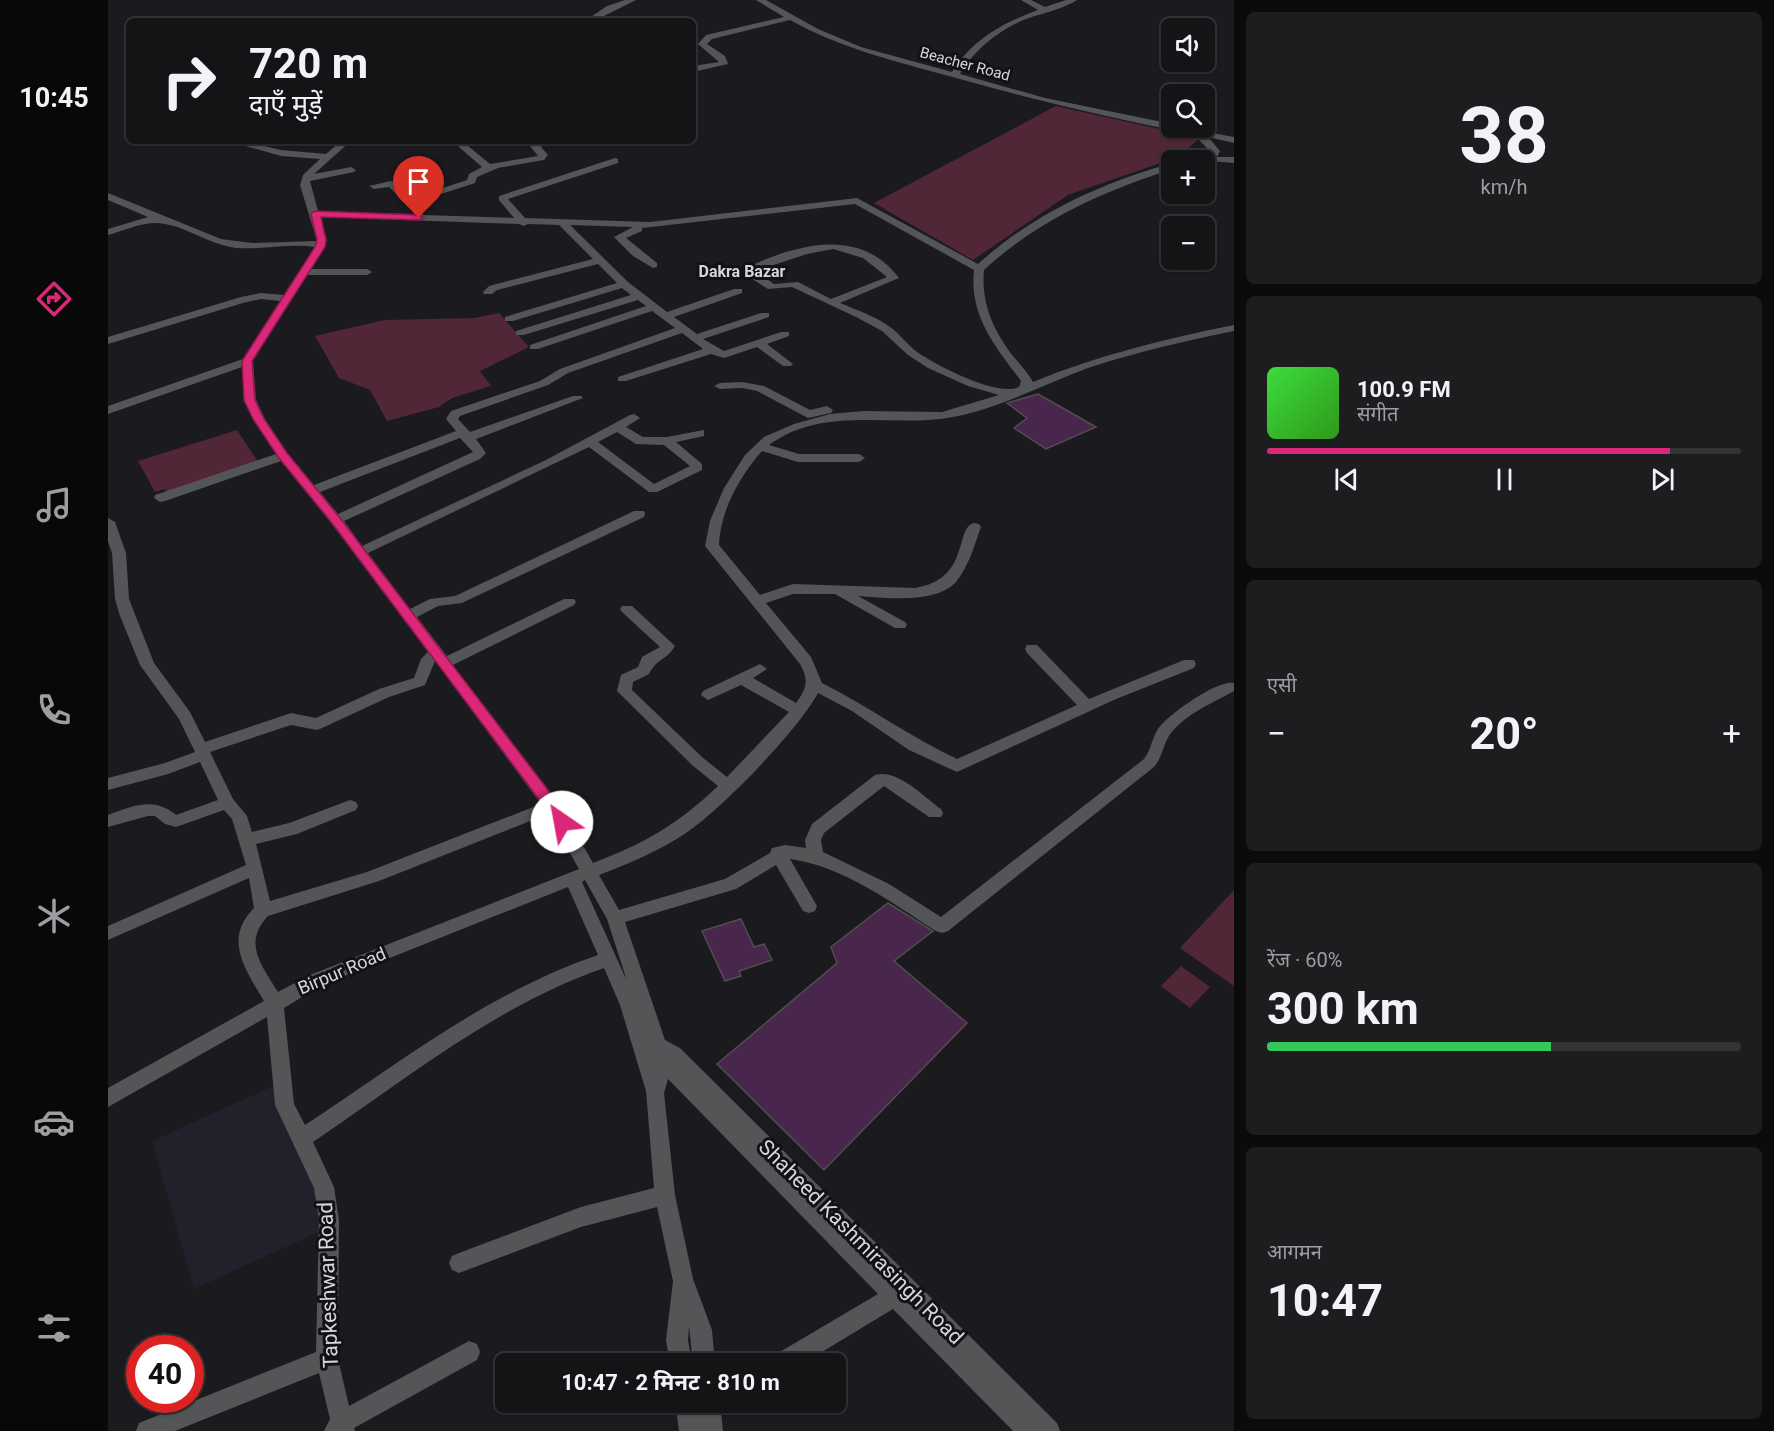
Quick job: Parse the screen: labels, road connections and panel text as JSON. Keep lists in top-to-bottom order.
{
  "streets": {
    "street": [
      "Beacher Road",
      "Birpur Road",
      "Shaheed Kashmirasingh Road",
      "Tapkeshwar Road"
    ]
  },
  "crossings": [
    ["Birpur Road", "Tapkeshwar Road"]
  ],
  "districts": ["Dakra Bazar"],
  "page": {
    "tabs": "10:45",
    "tile": [
      ["38", "km/h"],
      "एसी",
      ["रेंज · 60%", "300 km"],
      ["आगमन", "10:47"]
    ],
    "map_buttons": ["+", "−"],
    "turn": ["720 m", "दाएँ मुड़ें"],
    "song": ["100.9 FM", "संगीत"],
    "heat": ["−", "20°", "+"],
    "limit": "40",
    "trip": "10:47 · 2 मिनट · 810 m"
  }
}
